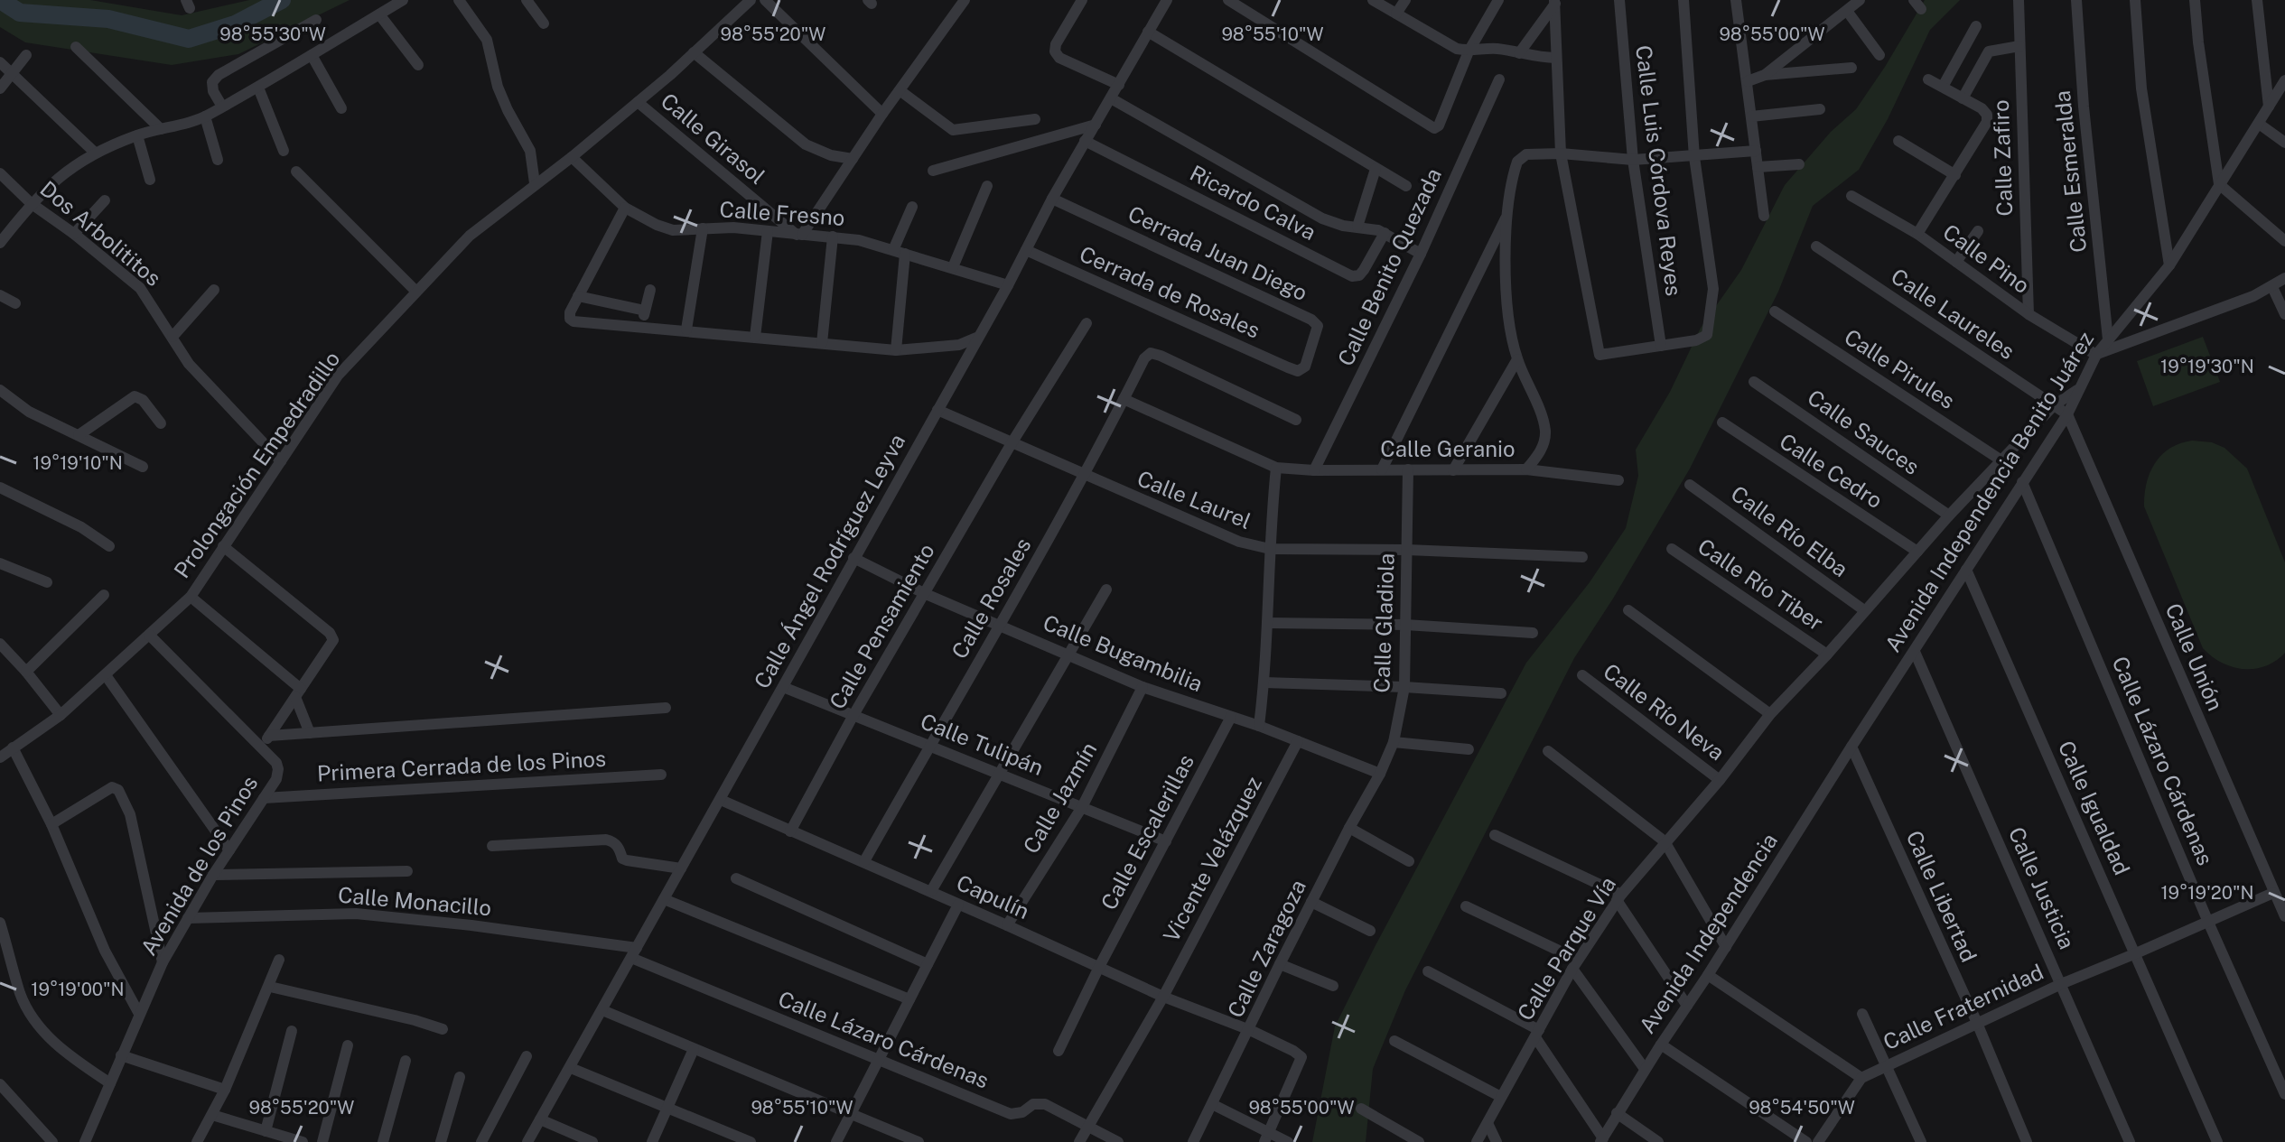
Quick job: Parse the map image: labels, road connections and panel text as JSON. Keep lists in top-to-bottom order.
{
  "streets": {
    "street": [
      "Calle Girasol",
      "Calle Zafiro",
      "Calle Luis Córdova Reyes",
      "Calle Esmeralda",
      "Ricardo Calva",
      "Calle Fresno",
      "Dos Arbolititos",
      "Cerrada Juan Diego",
      "Calle Pino",
      "Calle Benito Quezada",
      "Cerrada de Rosales",
      "Calle Laureles",
      "Calle Pirules",
      "Calle Sauces",
      "Calle Geranio",
      "Prolongación Empedradillo",
      "Calle Cedro",
      "Avenida Independencia Benito Juárez",
      "Calle Laurel",
      "Calle Río Elba",
      "Calle Ángel Rodríguez Leyva",
      "Calle Río Tiber",
      "Calle Rosales",
      "Calle Gladiola",
      "Calle Pensamiento",
      "Calle Bugambilia",
      "Calle Unión",
      "Calle Río Neva",
      "Calle Tulipán",
      "Calle Lázaro Cárdenas",
      "Primera Cerrada de los Pinos",
      "Calle Jazmín",
      "Calle Igualdad",
      "Calle Escalerillas",
      "Vicente Velázquez",
      "Avenida de los Pinos",
      "Calle Justicia",
      "Calle Libertad",
      "Capulín",
      "Calle Monacillo",
      "Avenida Independencia",
      "Calle Zaragoza",
      "Calle Parque Vía",
      "Calle Fraternidad"
    ]
  },
  "crossings": [
    ["Calle Girasol", "Calle Fresno"],
    ["Calle Girasol", "Prolongación Empedradillo"],
    ["Calle Zafiro", "Calle Pino"],
    ["Calle Esmeralda", "Avenida Independencia Benito Juárez"],
    ["Ricardo Calva", "Calle Ángel Rodríguez Leyva"],
    ["Calle Fresno", "Prolongación Empedradillo"],
    ["Calle Fresno", "Calle Ángel Rodríguez Leyva"],
    ["Dos Arbolititos", "Prolongación Empedradillo"],
    ["Cerrada Juan Diego", "Cerrada de Rosales"],
    ["Cerrada Juan Diego", "Calle Ángel Rodríguez Leyva"],
    ["Calle Pino", "Avenida Independencia Benito Juárez"],
    ["Calle Benito Quezada", "Calle Geranio"],
    ["Cerrada de Rosales", "Calle Ángel Rodríguez Leyva"],
    ["Calle Laureles", "Avenida Independencia Benito Juárez"],
    ["Calle Laureles", "Calle Unión"],
    ["Calle Laureles", "Calle Parque Vía"],
    ["Calle Pirules", "Calle Parque Vía"],
    ["Calle Sauces", "Calle Parque Vía"],
    ["Calle Geranio", "Calle Gladiola"],
    ["Calle Cedro", "Calle Parque Vía"],
    ["Avenida Independencia Benito Juárez", "Calle Unión"],
    ["Avenida Independencia Benito Juárez", "Calle Lázaro Cárdenas"],
    ["Avenida Independencia Benito Juárez", "Calle Igualdad"],
    ["Avenida Independencia Benito Juárez", "Calle Justicia"],
    ["Avenida Independencia Benito Juárez", "Calle Libertad"],
    ["Avenida Independencia Benito Juárez", "Avenida Independencia"],
    ["Avenida Independencia Benito Juárez", "Calle Parque Vía"],
    ["Calle Laurel", "Calle Ángel Rodríguez Leyva"],
    ["Calle Laurel", "Calle Rosales"],
    ["Calle Laurel", "Calle Gladiola"],
    ["Calle Laurel", "Calle Pensamiento"],
    ["Calle Río Elba", "Calle Parque Vía"],
    ["Calle Ángel Rodríguez Leyva", "Calle Bugambilia"],
    ["Calle Ángel Rodríguez Leyva", "Calle Tulipán"],
    ["Calle Ángel Rodríguez Leyva", "Calle Lázaro Cárdenas"],
    ["Calle Ángel Rodríguez Leyva", "Capulín"],
    ["Calle Ángel Rodríguez Leyva", "Calle Monacillo"],
    ["Calle Río Tiber", "Calle Parque Vía"],
    ["Calle Rosales", "Calle Bugambilia"],
    ["Calle Rosales", "Calle Tulipán"],
    ["Calle Rosales", "Capulín"],
    ["Calle Gladiola", "Calle Bugambilia"],
    ["Calle Gladiola", "Calle Zaragoza"],
    ["Calle Pensamiento", "Calle Bugambilia"],
    ["Calle Pensamiento", "Calle Tulipán"],
    ["Calle Pensamiento", "Capulín"],
    ["Calle Bugambilia", "Calle Jazmín"],
    ["Calle Bugambilia", "Calle Escalerillas"],
    ["Calle Bugambilia", "Vicente Velázquez"],
    ["Calle Bugambilia", "Calle Zaragoza"],
    ["Calle Unión", "Calle Fraternidad"],
    ["Calle Río Neva", "Calle Parque Vía"],
    ["Calle Tulipán", "Calle Jazmín"],
    ["Calle Tulipán", "Calle Escalerillas"],
    ["Calle Lázaro Cárdenas", "Vicente Velázquez"],
    ["Calle Lázaro Cárdenas", "Calle Monacillo"],
    ["Calle Lázaro Cárdenas", "Calle Fraternidad"],
    ["Primera Cerrada de los Pinos", "Avenida de los Pinos"],
    ["Calle Jazmín", "Capulín"],
    ["Calle Igualdad", "Calle Fraternidad"],
    ["Calle Escalerillas", "Capulín"],
    ["Vicente Velázquez", "Capulín"],
    ["Avenida de los Pinos", "Calle Monacillo"],
    ["Calle Justicia", "Calle Fraternidad"],
    ["Calle Libertad", "Avenida Independencia"],
    ["Calle Libertad", "Calle Fraternidad"],
    ["Capulín", "Calle Zaragoza"]
  ],
  "coordinates": [
    "98°55'30\"W",
    "98°55'20\"W",
    "98°55'10\"W",
    "98°55'00\"W",
    "19°19'30\"N",
    "19°19'10\"N",
    "19°19'20\"N",
    "19°19'00\"N",
    "98°54'50\"W"
  ]
}
